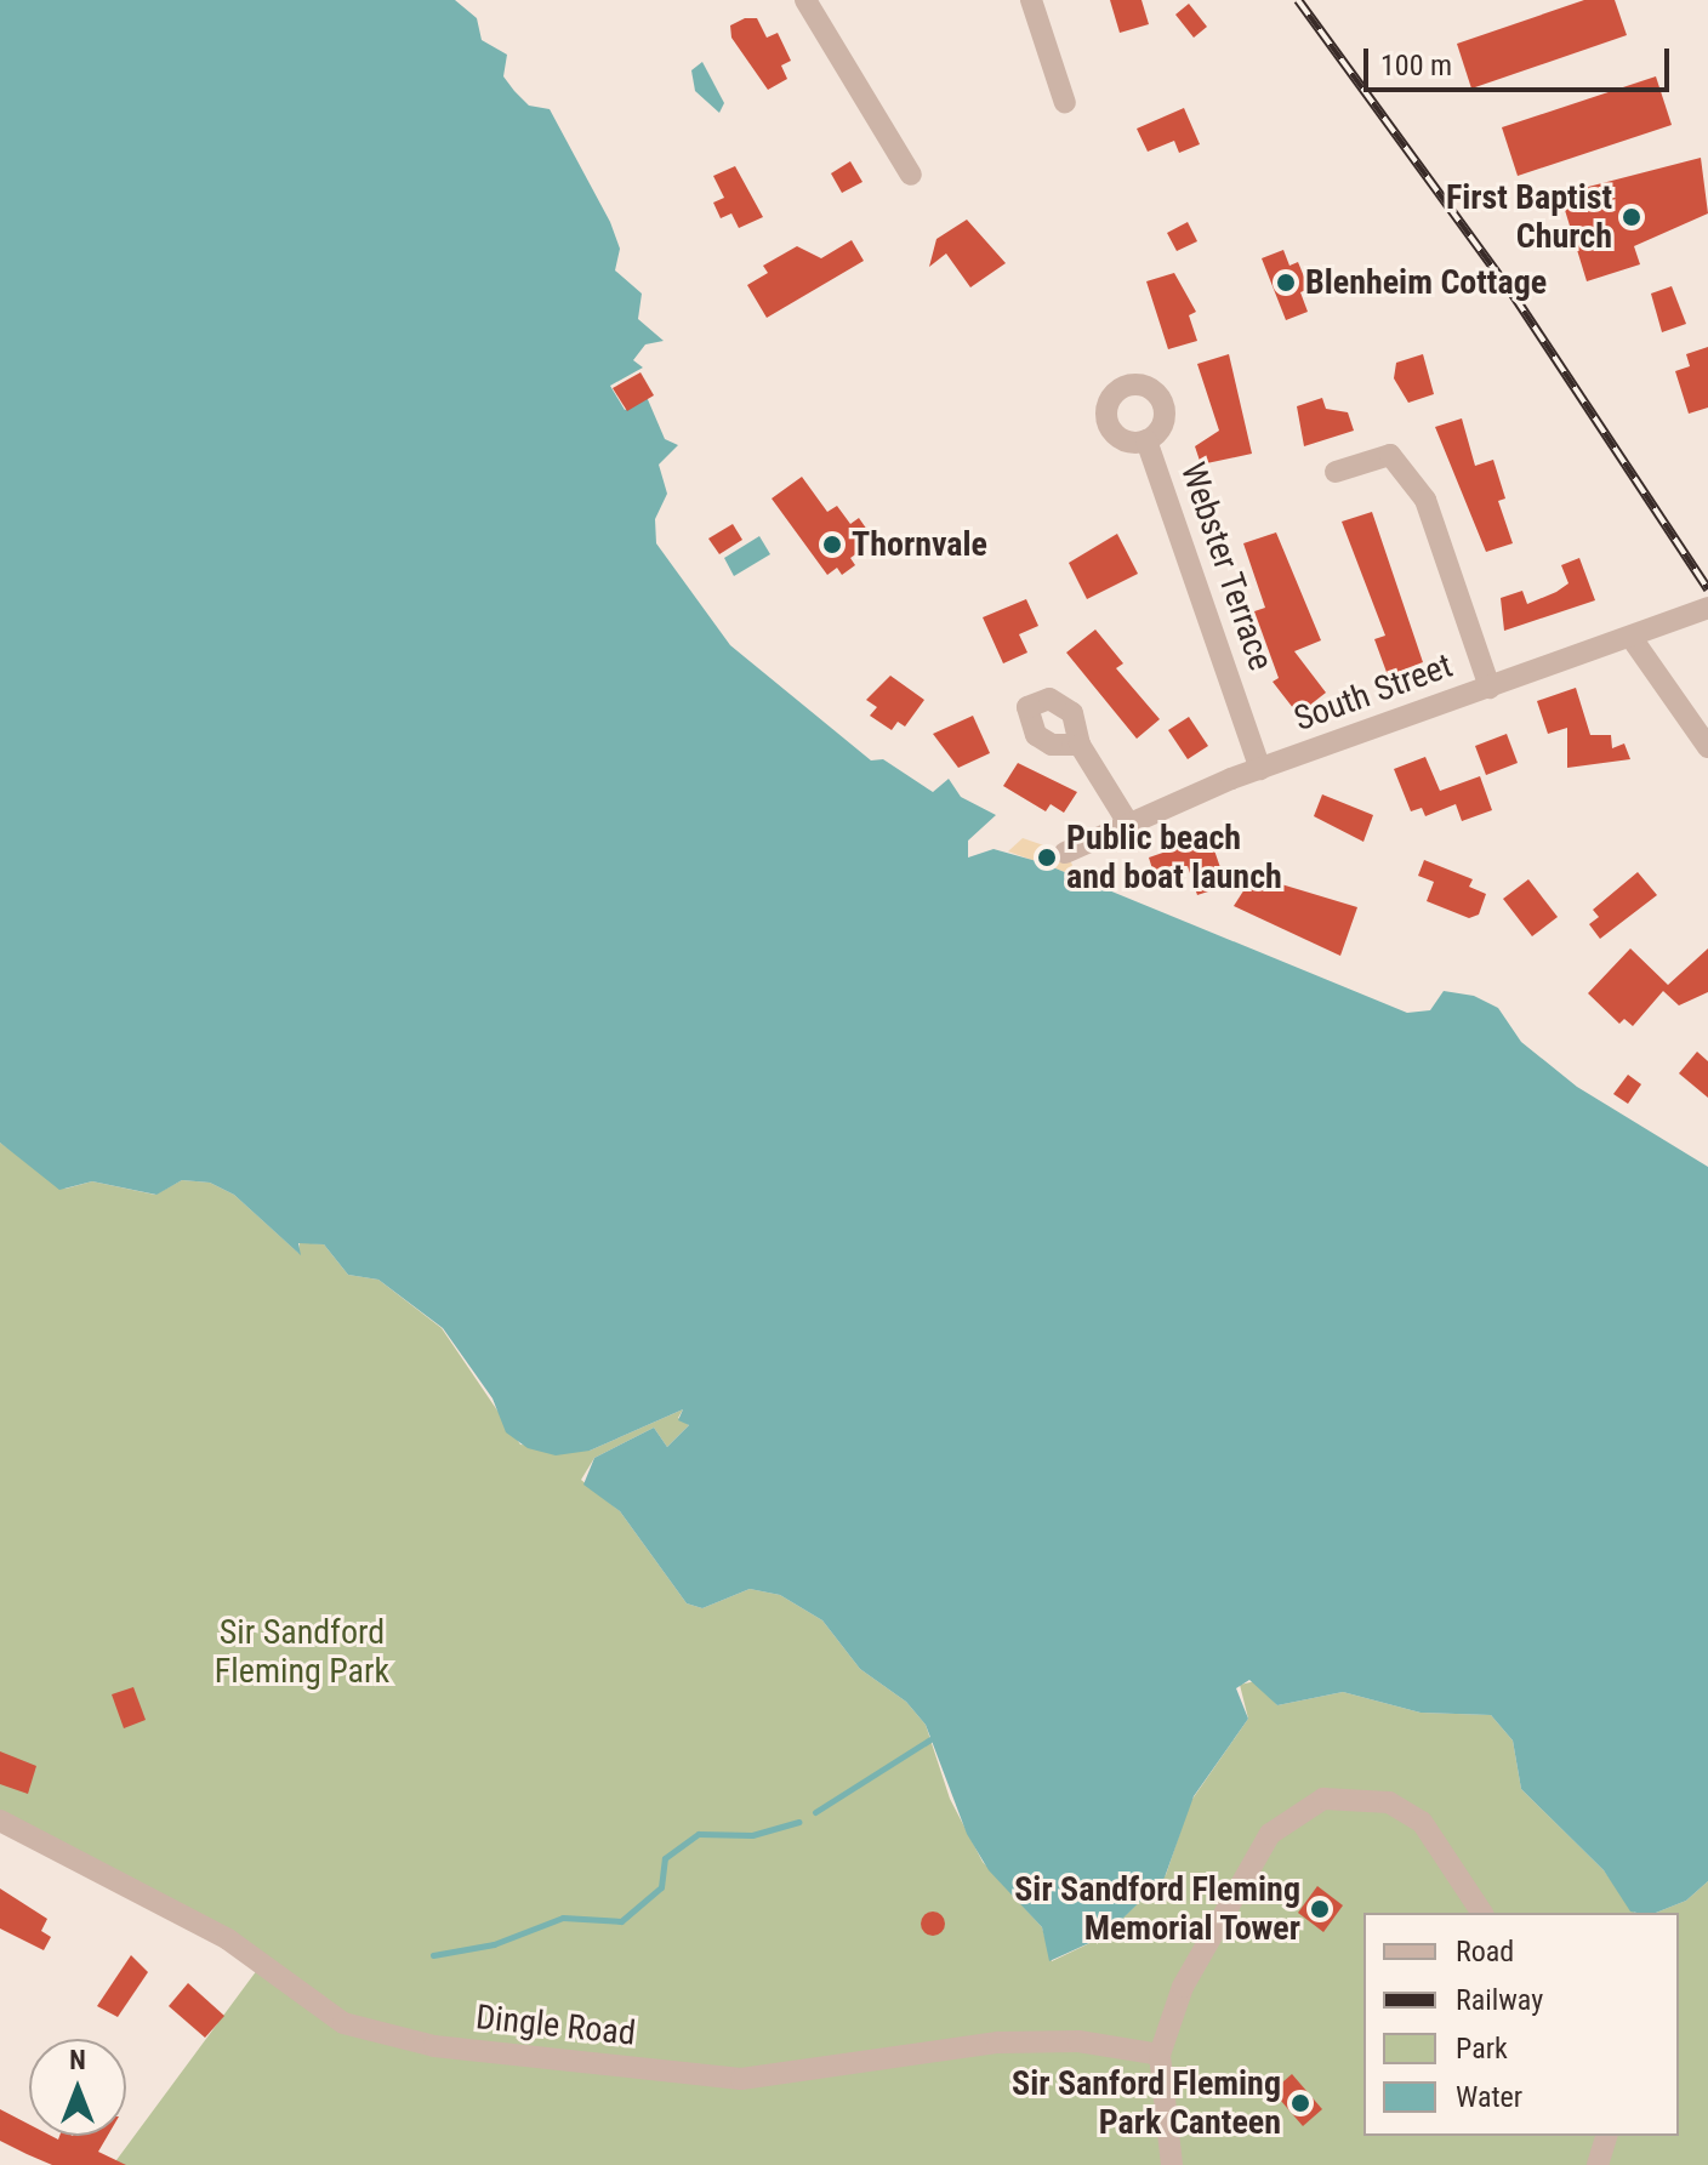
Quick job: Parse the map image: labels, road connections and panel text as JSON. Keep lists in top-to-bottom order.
{
  "streets": {
    "street": ["Webster Terrace", "South Street", "Dingle Road"]
  },
  "crossings": [
    ["Webster Terrace", "South Street"]
  ],
  "parks": ["Sir Sandford Fleming Park"],
  "places": [
    "First Baptist Church",
    "Blenheim Cottage",
    "Thornvale",
    "Public beach and boat launch",
    "Sir Sandford Fleming Memorial Tower",
    "Sir Sanford Fleming Park Canteen"
  ],
  "legend": [
    "Road",
    "Railway",
    "Park",
    "Water"
  ],
  "scale_bar": "100 m",
  "north": "top"
}
